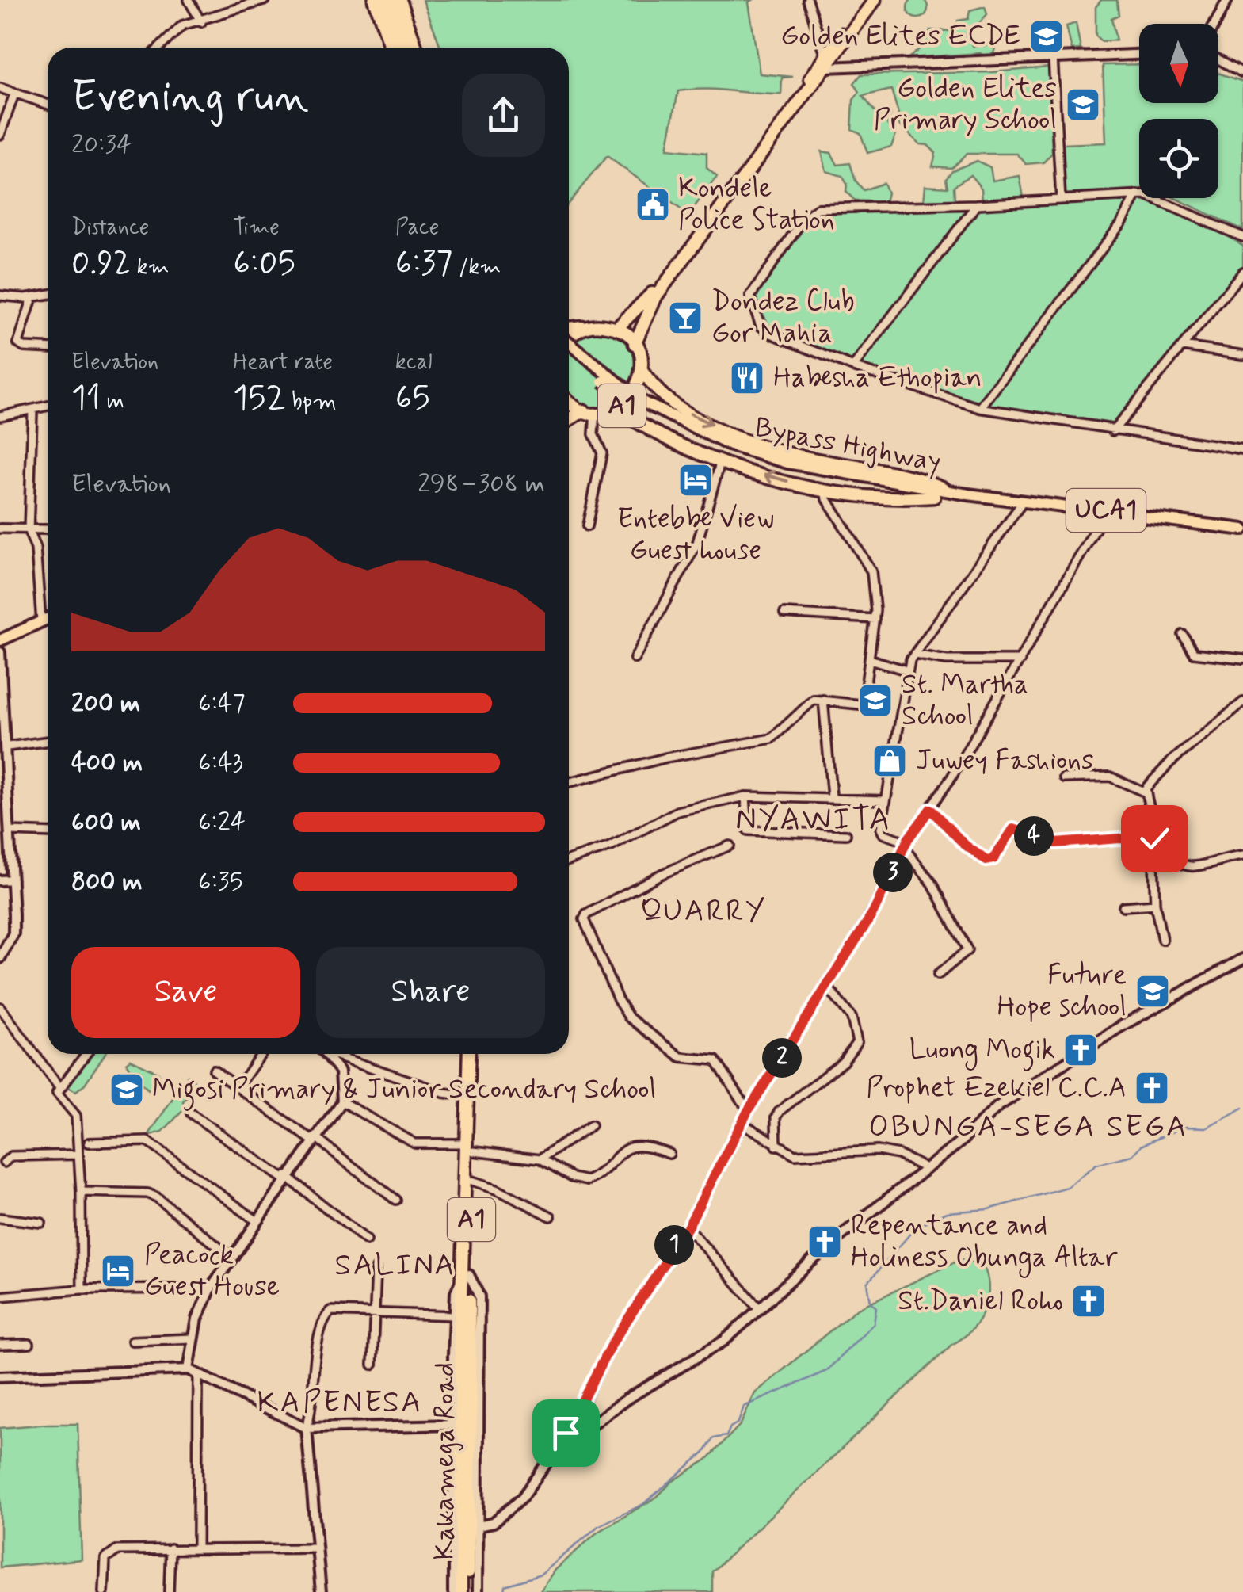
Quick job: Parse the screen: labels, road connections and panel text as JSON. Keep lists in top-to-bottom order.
{
  "streets": {
    "highway": ["A1", "Kakamega Road"],
    "main road": ["Bypass Highway", "UCA1"]
  },
  "districts": [
    "NYAWITA",
    "QUARRY",
    "OBUNGA-SEGA SEGA",
    "SALINA",
    "KAPENESA"
  ],
  "places": {
    "school or university": [
      "Golden Elites ECDE",
      "Golden Elites Primary School",
      "St. Martha School",
      "Future Hope school",
      "Migosi Primary & Junior Secondary School"
    ],
    "public building": ["Kondele Police Station"],
    "bar": ["Dondez Club Gor Mahia"],
    "restaurant": ["Habesha Ethopian"],
    "hotel": ["Entebbe View Guest house", "Peacock Guest House"],
    "shop": ["Juwey Fashions"],
    "church": [
      "Luong Mogik",
      "Prophet Ezekiel C.C.A",
      "Repentance and Holiness Obunga Altar",
      "St.Daniel Roho"
    ]
  },
  "north": "bottom",
  "page": {
    "heading": ["Evening run", "20:34"],
    "stats": [
      ["Distance", "0.92 km"],
      ["Time", "6:05"],
      ["Pace", "6:37 /km"],
      ["Elevation", "11 m"],
      ["Heart rate", "152 bpm"],
      ["kcal", "65"]
    ],
    "chart": ["Elevation", "298–308 m"],
    "list": [
      {
        "name": "200 m",
        "note": "6:47"
      },
      {
        "name": "400 m",
        "note": "6:43"
      },
      {
        "name": "600 m",
        "note": "6:24"
      },
      {
        "name": "800 m",
        "note": "6:35"
      }
    ],
    "pins": [
      "4",
      "3",
      "2",
      "1"
    ],
    "buttons": ["Save", "Share"]
  }
}
